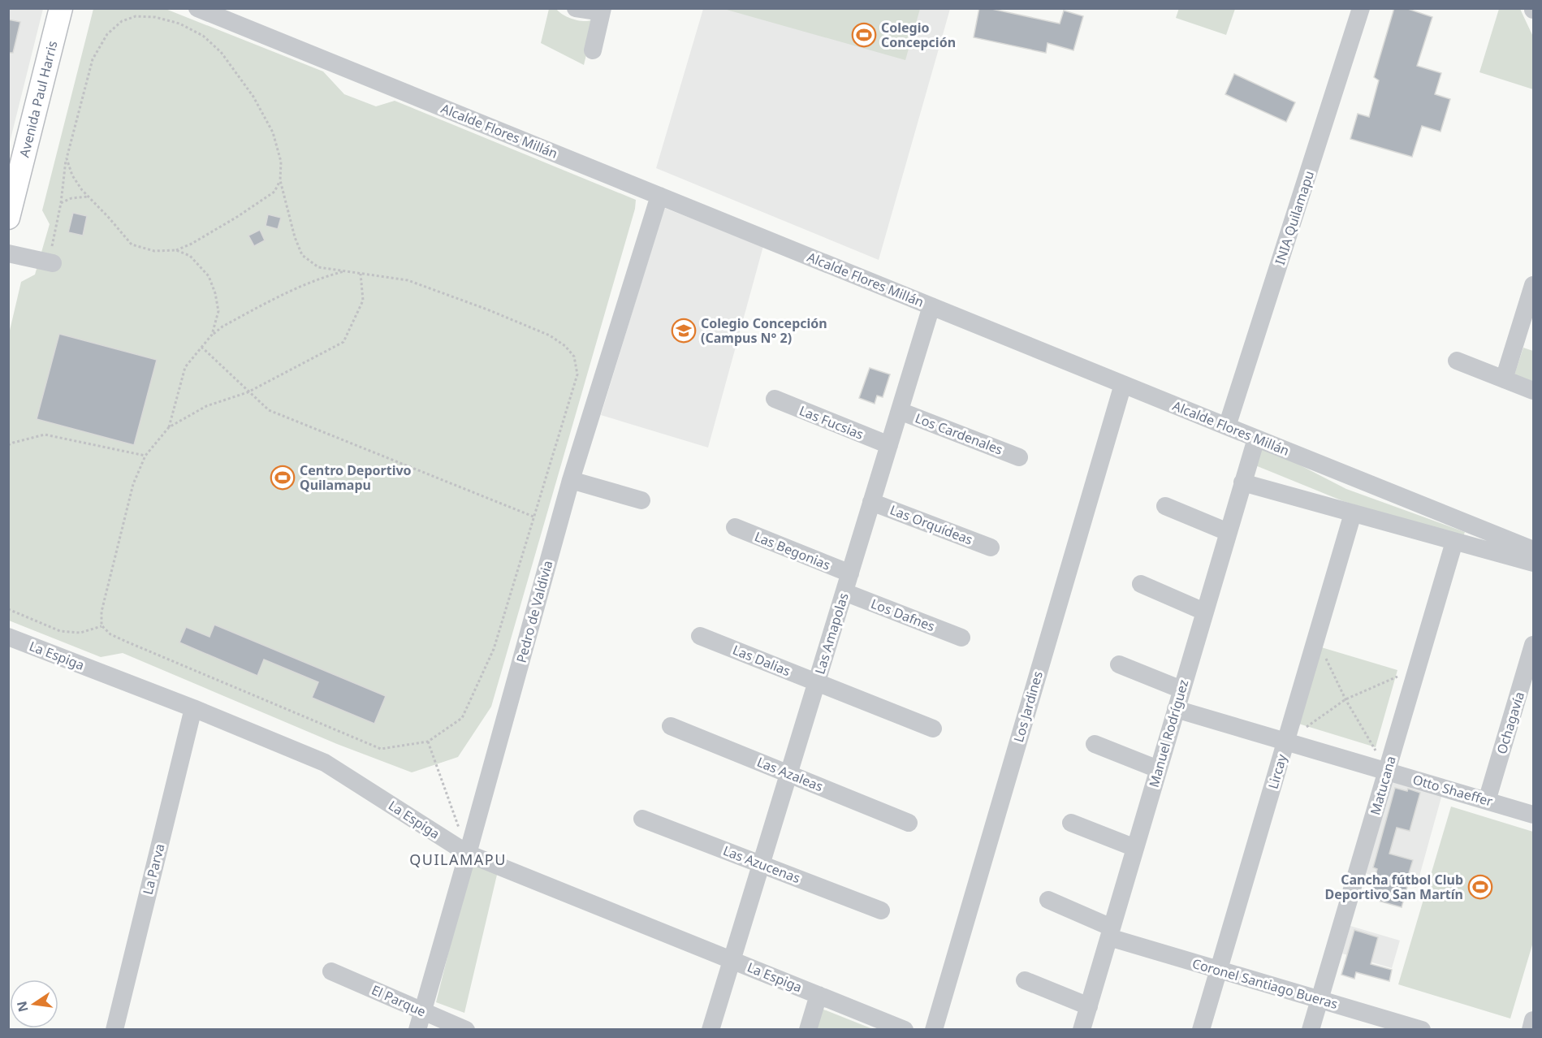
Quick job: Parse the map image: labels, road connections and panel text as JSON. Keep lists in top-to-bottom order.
{
  "streets": {
    "main road": ["Avenida Paul Harris"],
    "street": [
      "Alcalde Flores Millán",
      "INIA Quilamapu",
      "Las Fucsias",
      "Los Cardenales",
      "Las Orquídeas",
      "Las Begonias",
      "Pedro de Valdivia",
      "Los Dafnes",
      "Las Amapolas",
      "La Espiga",
      "Las Dalias",
      "Los Jardines",
      "Ochagavía",
      "Manuel Rodríguez",
      "Lircay",
      "Las Azaleas",
      "Matucana",
      "Otto Shaeffer",
      "Las Azucenas",
      "La Parva",
      "Coronel Santiago Bueras",
      "El Parque"
    ]
  },
  "crossings": [
    ["Alcalde Flores Millán", "INIA Quilamapu"],
    ["Alcalde Flores Millán", "Pedro de Valdivia"],
    ["Alcalde Flores Millán", "Las Amapolas"],
    ["Alcalde Flores Millán", "Los Jardines"],
    ["Alcalde Flores Millán", "Manuel Rodríguez"],
    ["Las Fucsias", "Las Amapolas"],
    ["Los Cardenales", "Las Amapolas"],
    ["Las Orquídeas", "Las Amapolas"],
    ["Las Begonias", "Las Amapolas"],
    ["Pedro de Valdivia", "La Espiga"],
    ["Pedro de Valdivia", "El Parque"],
    ["Los Dafnes", "Las Amapolas"],
    ["Las Amapolas", "La Espiga"],
    ["Las Amapolas", "Las Dalias"],
    ["Las Amapolas", "Las Azaleas"],
    ["Las Amapolas", "Las Azucenas"],
    ["La Espiga", "La Parva"],
    ["Ochagavía", "Otto Shaeffer"],
    ["Manuel Rodríguez", "Otto Shaeffer"],
    ["Manuel Rodríguez", "Coronel Santiago Bueras"],
    ["Lircay", "Otto Shaeffer"],
    ["Lircay", "Coronel Santiago Bueras"],
    ["Matucana", "Otto Shaeffer"],
    ["Matucana", "Coronel Santiago Bueras"]
  ],
  "districts": ["QUILAMAPU"],
  "places": {
    "sports": ["Colegio Concepción", "Centro Deportivo Quilamapu", "Cancha fútbol Club Deportivo San Martín"],
    "school or university": ["Colegio Concepción (Campus N° 2)"]
  },
  "north": "left"
}
